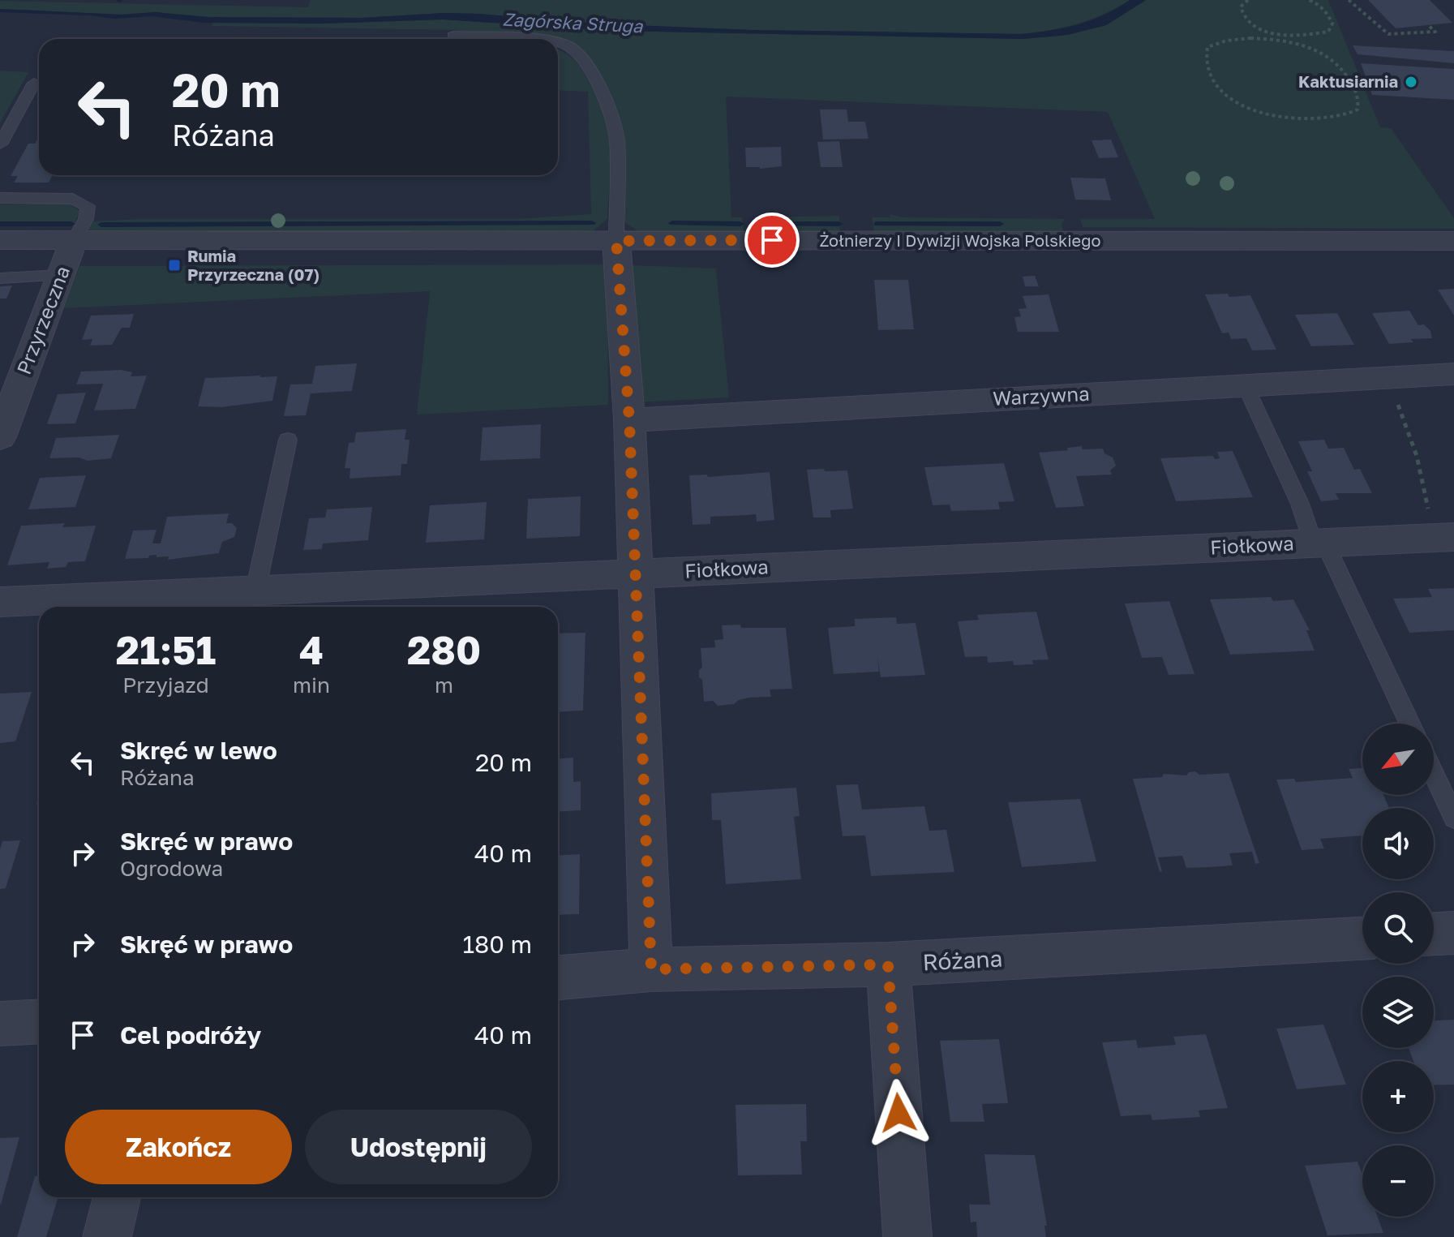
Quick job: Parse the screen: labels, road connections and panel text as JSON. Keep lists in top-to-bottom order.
{
  "streets": {
    "street": [
      "Żołnierzy I Dywizji Wojska Polskiego",
      "Przyrzeczna",
      "Warzywna",
      "Fiołkowa",
      "Różana"
    ]
  },
  "crossings": [
    ["Żołnierzy I Dywizji Wojska Polskiego", "Przyrzeczna"]
  ],
  "water": ["Zagórska Struga"],
  "places": {
    "other": ["Kaktusiarnia"],
    "transit": ["Rumia Przyrzeczna (07)"]
  },
  "north": "bottom left",
  "page": {
    "turn": ["20 m", "Różana"],
    "eta": [
      "21:51",
      "Przyjazd",
      "4",
      "min",
      "280",
      "m"
    ],
    "list": [
      {
        "name": "Skręć w lewo",
        "note": "Różana",
        "value": "20 m"
      },
      {
        "name": "Skręć w prawo",
        "note": "Ogrodowa",
        "value": "40 m"
      },
      {
        "name": "Skręć w prawo",
        "value": "180 m"
      },
      {
        "name": "Cel podróży",
        "value": "40 m"
      }
    ],
    "map_buttons": ["+", "−"],
    "buttons": ["Zakończ", "Udostępnij"]
  }
}
